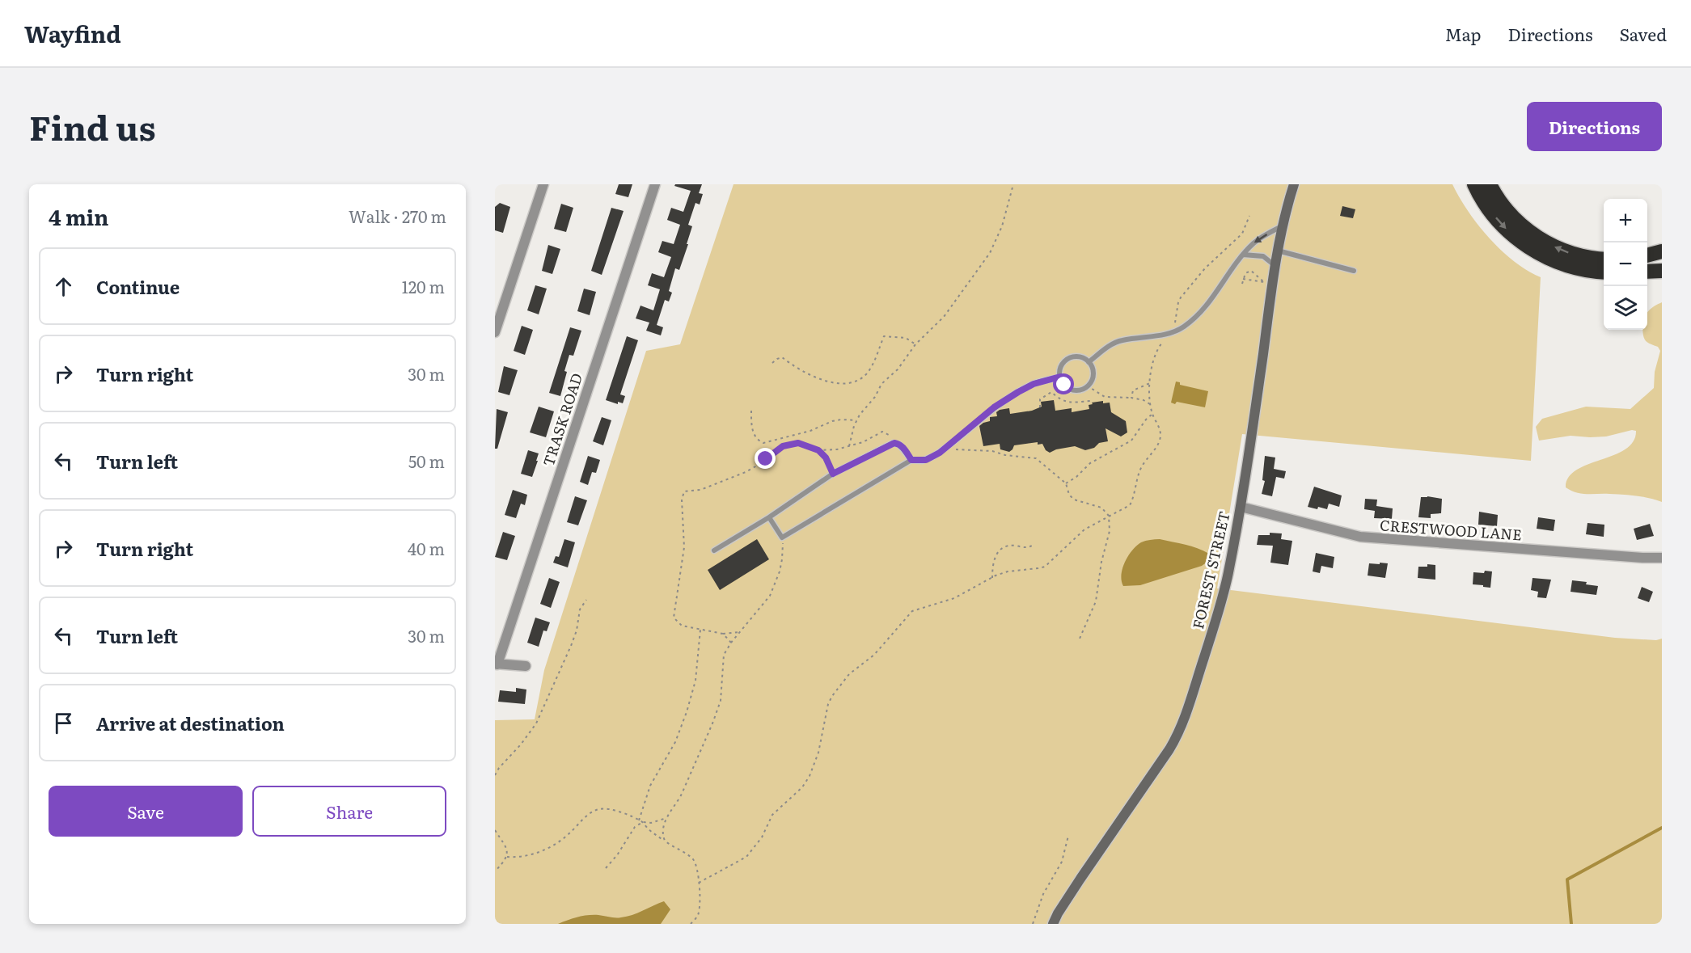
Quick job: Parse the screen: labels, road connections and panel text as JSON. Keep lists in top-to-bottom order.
{
  "streets": {
    "street": ["TRASK ROAD", "CRESTWOOD LANE", "FOREST STREET"]
  },
  "crossings": [
    ["CRESTWOOD LANE", "FOREST STREET"]
  ],
  "page": {
    "header": "Wayfind",
    "nav": ["Map", "Directions", "Saved"],
    "title": "Find us",
    "buttons": [
      "Directions",
      ["Save", "Share"]
    ],
    "heading": ["4 min", "Walk · 270 m"],
    "map_buttons": ["+", "−"],
    "list": [
      ["Continue", "120 m"],
      ["Turn right", "30 m"],
      ["Turn left", "50 m"],
      ["Turn right", "40 m"],
      ["Turn left", "30 m"],
      "Arrive at destination"
    ]
  }
}
